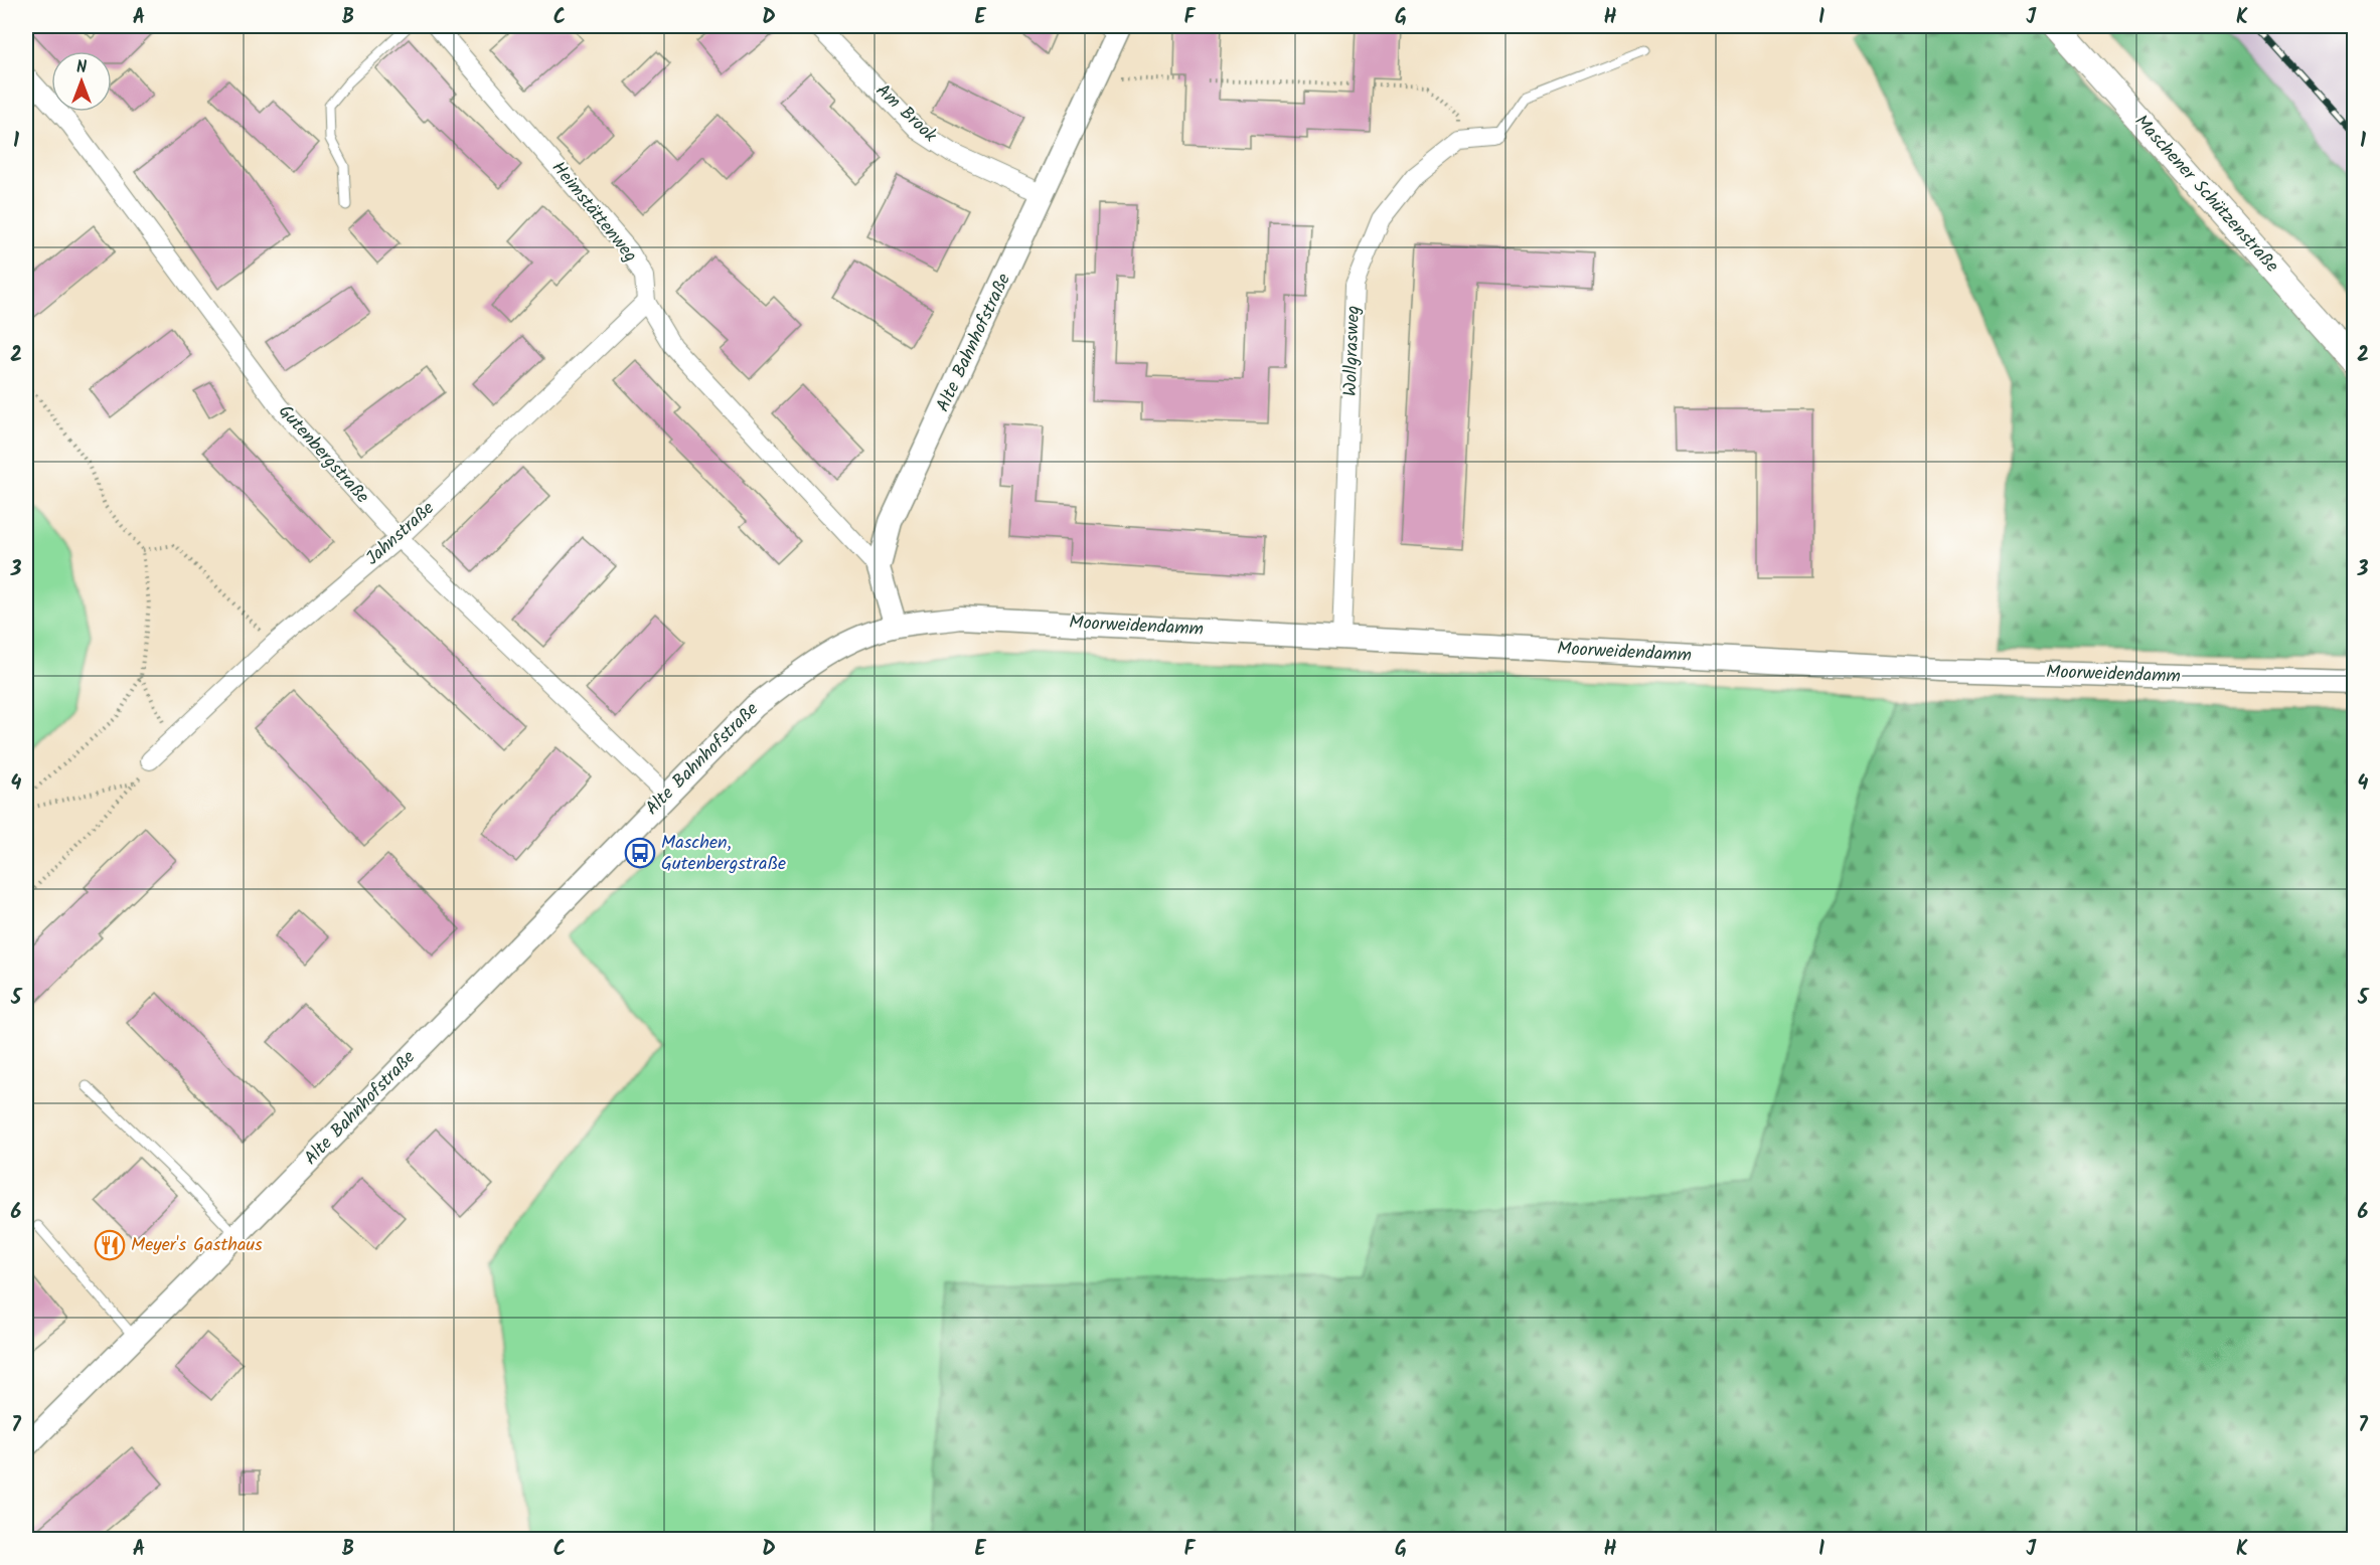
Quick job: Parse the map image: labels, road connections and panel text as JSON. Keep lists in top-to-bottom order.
{
  "streets": {
    "main road": ["Maschener Schützenstraße"],
    "street": [
      "Am Brook",
      "Heimstättenweg",
      "Alte Bahnhofstraße",
      "Wollgrasweg",
      "Gutenbergstraße",
      "Jahnstraße",
      "Moorweidendamm"
    ]
  },
  "crossings": [
    ["Am Brook", "Alte Bahnhofstraße"],
    ["Heimstättenweg", "Alte Bahnhofstraße"],
    ["Heimstättenweg", "Jahnstraße"],
    ["Alte Bahnhofstraße", "Gutenbergstraße"],
    ["Alte Bahnhofstraße", "Moorweidendamm"],
    ["Wollgrasweg", "Moorweidendamm"],
    ["Gutenbergstraße", "Jahnstraße"]
  ],
  "places": {
    "bus stop": ["Maschen, Gutenbergstraße"],
    "restaurant": ["Meyer's Gasthaus"]
  },
  "north": "top",
  "grid": {
    "columns": [
      "A",
      "B",
      "C",
      "D",
      "E",
      "F",
      "G",
      "H",
      "I",
      "J",
      "K"
    ],
    "rows": [
      "1",
      "2",
      "3",
      "4",
      "5",
      "6",
      "7"
    ]
  }
}
